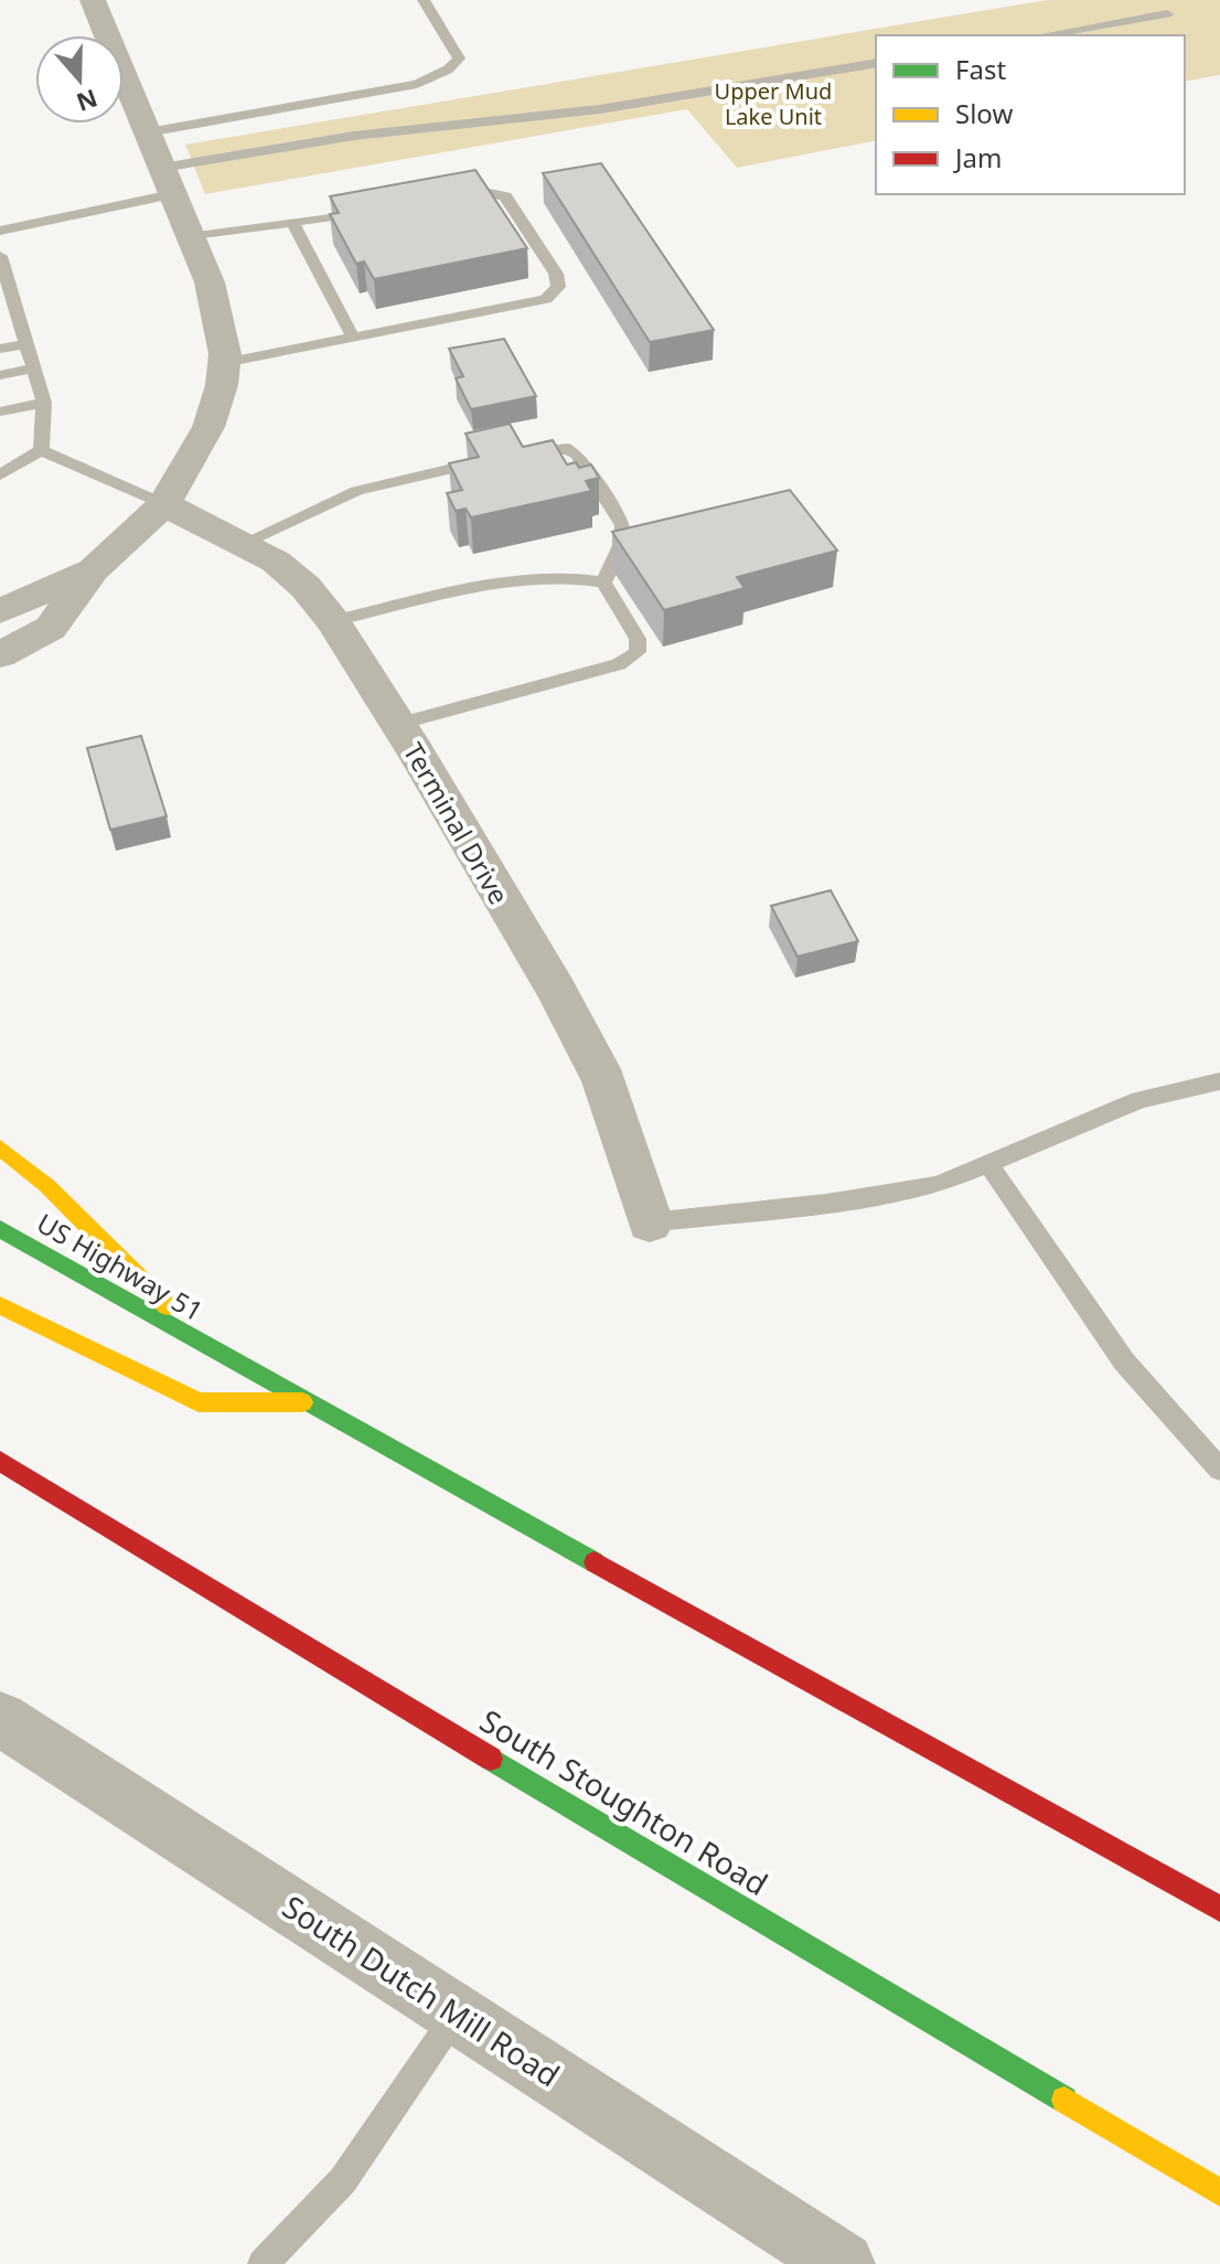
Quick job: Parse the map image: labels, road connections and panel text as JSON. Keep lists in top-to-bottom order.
{
  "streets": {
    "main road": ["US Highway 51", "South Stoughton Road"],
    "street": ["Terminal Drive", "South Dutch Mill Road"]
  },
  "parks": ["Upper Mud Lake Unit"],
  "legend": ["Fast", "Slow", "Jam"],
  "north": "bottom"
}
